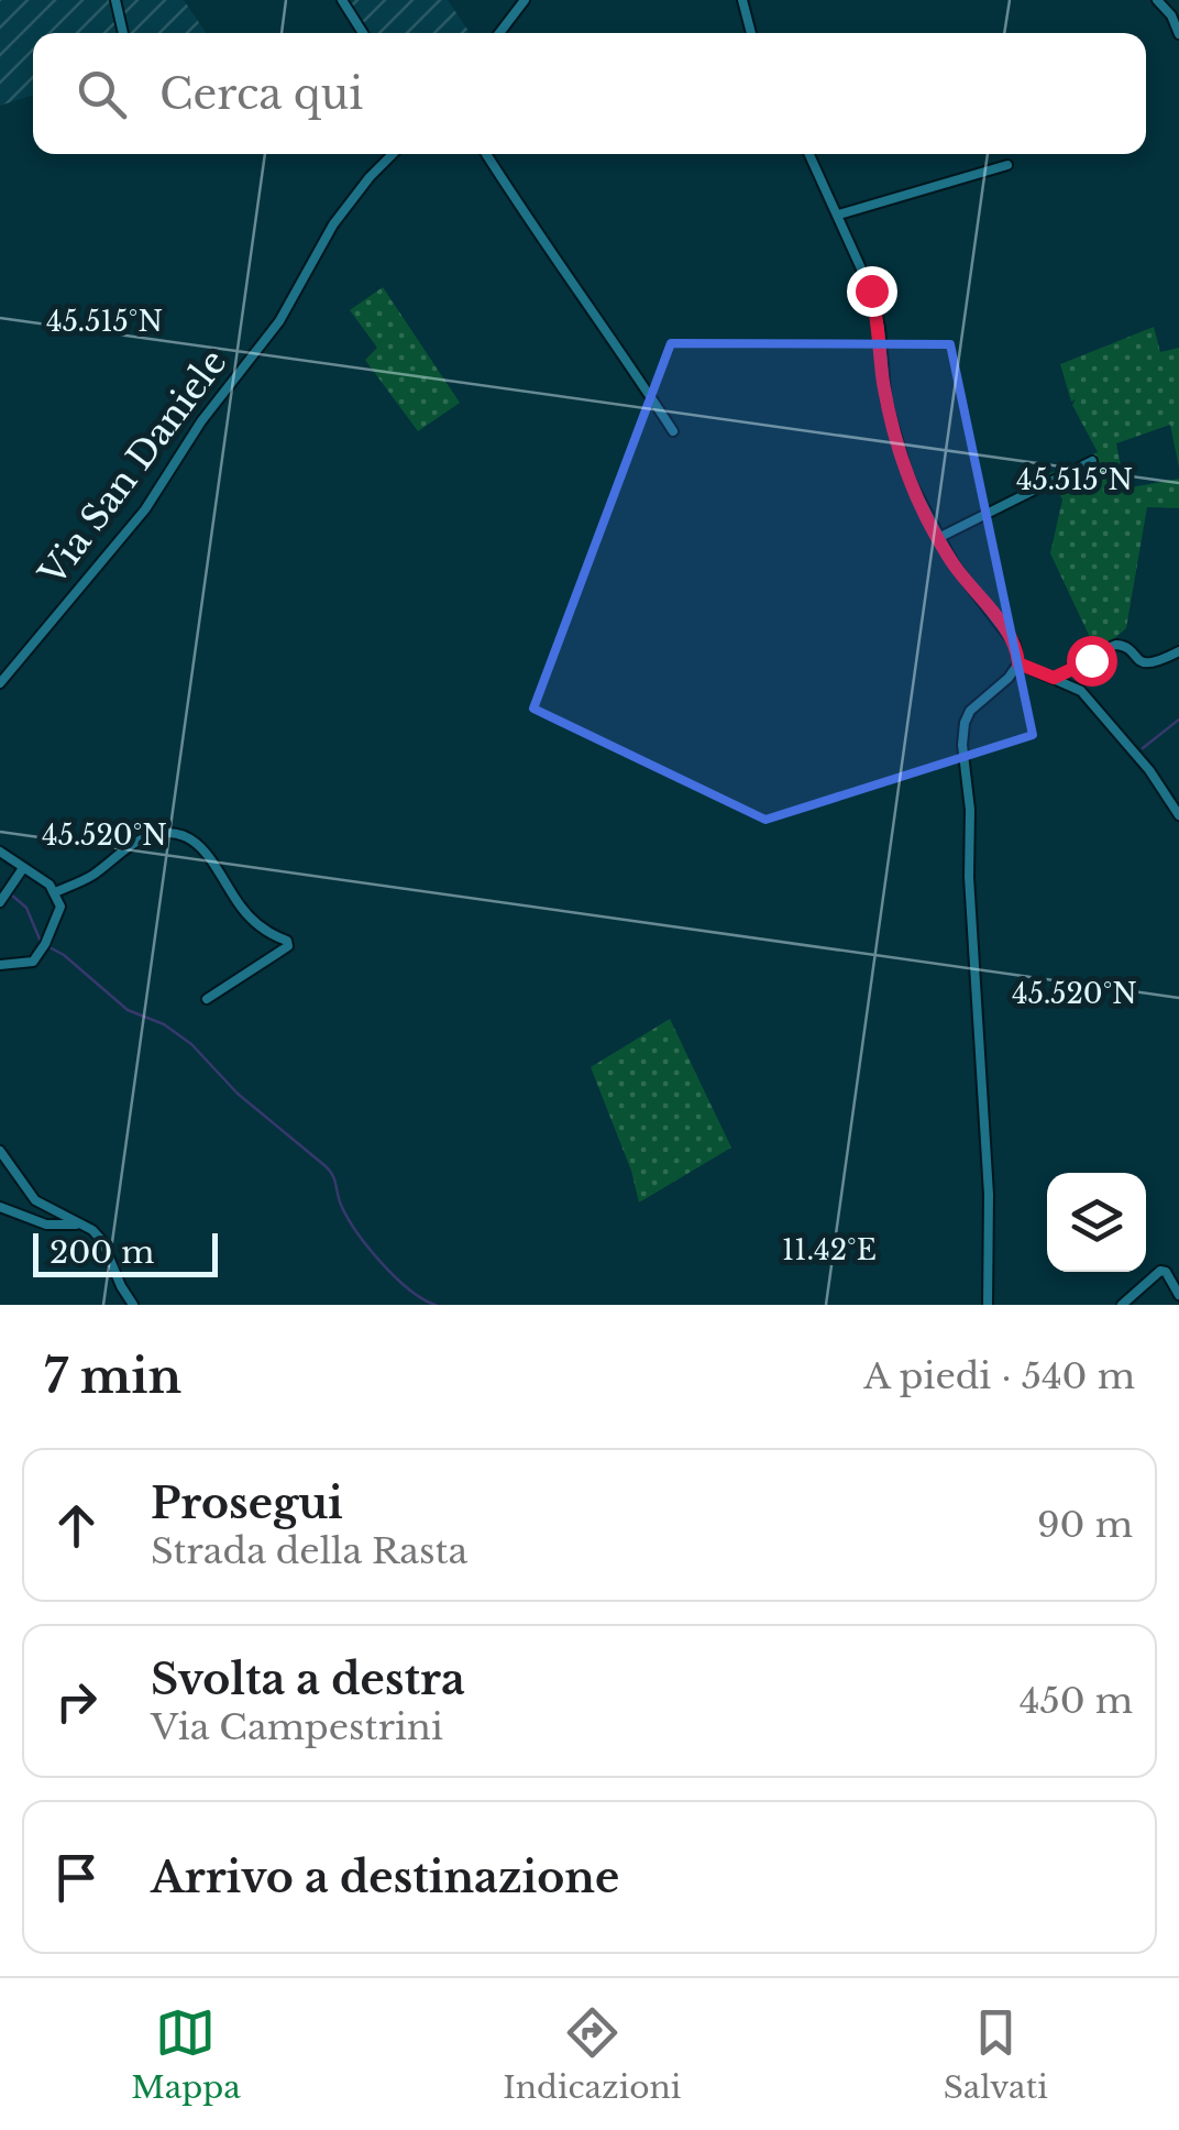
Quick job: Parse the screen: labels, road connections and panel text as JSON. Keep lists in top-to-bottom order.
{
  "streets": {
    "street": ["Via San Daniele"]
  },
  "scale_bar": "200 m",
  "page": {
    "search": "Cerca qui",
    "scale": "200 m",
    "heading": ["7 min", "A piedi · 540 m"],
    "list": [
      ["Prosegui", "Strada della Rasta", "90 m"],
      ["Svolta a destra", "Via Campestrini", "450 m"],
      "Arrivo a destinazione"
    ],
    "nav": ["Mappa", "Indicazioni", "Salvati"]
  },
  "coordinates": ["45.515°N", "45.520°N", "11.42°E"]
}
